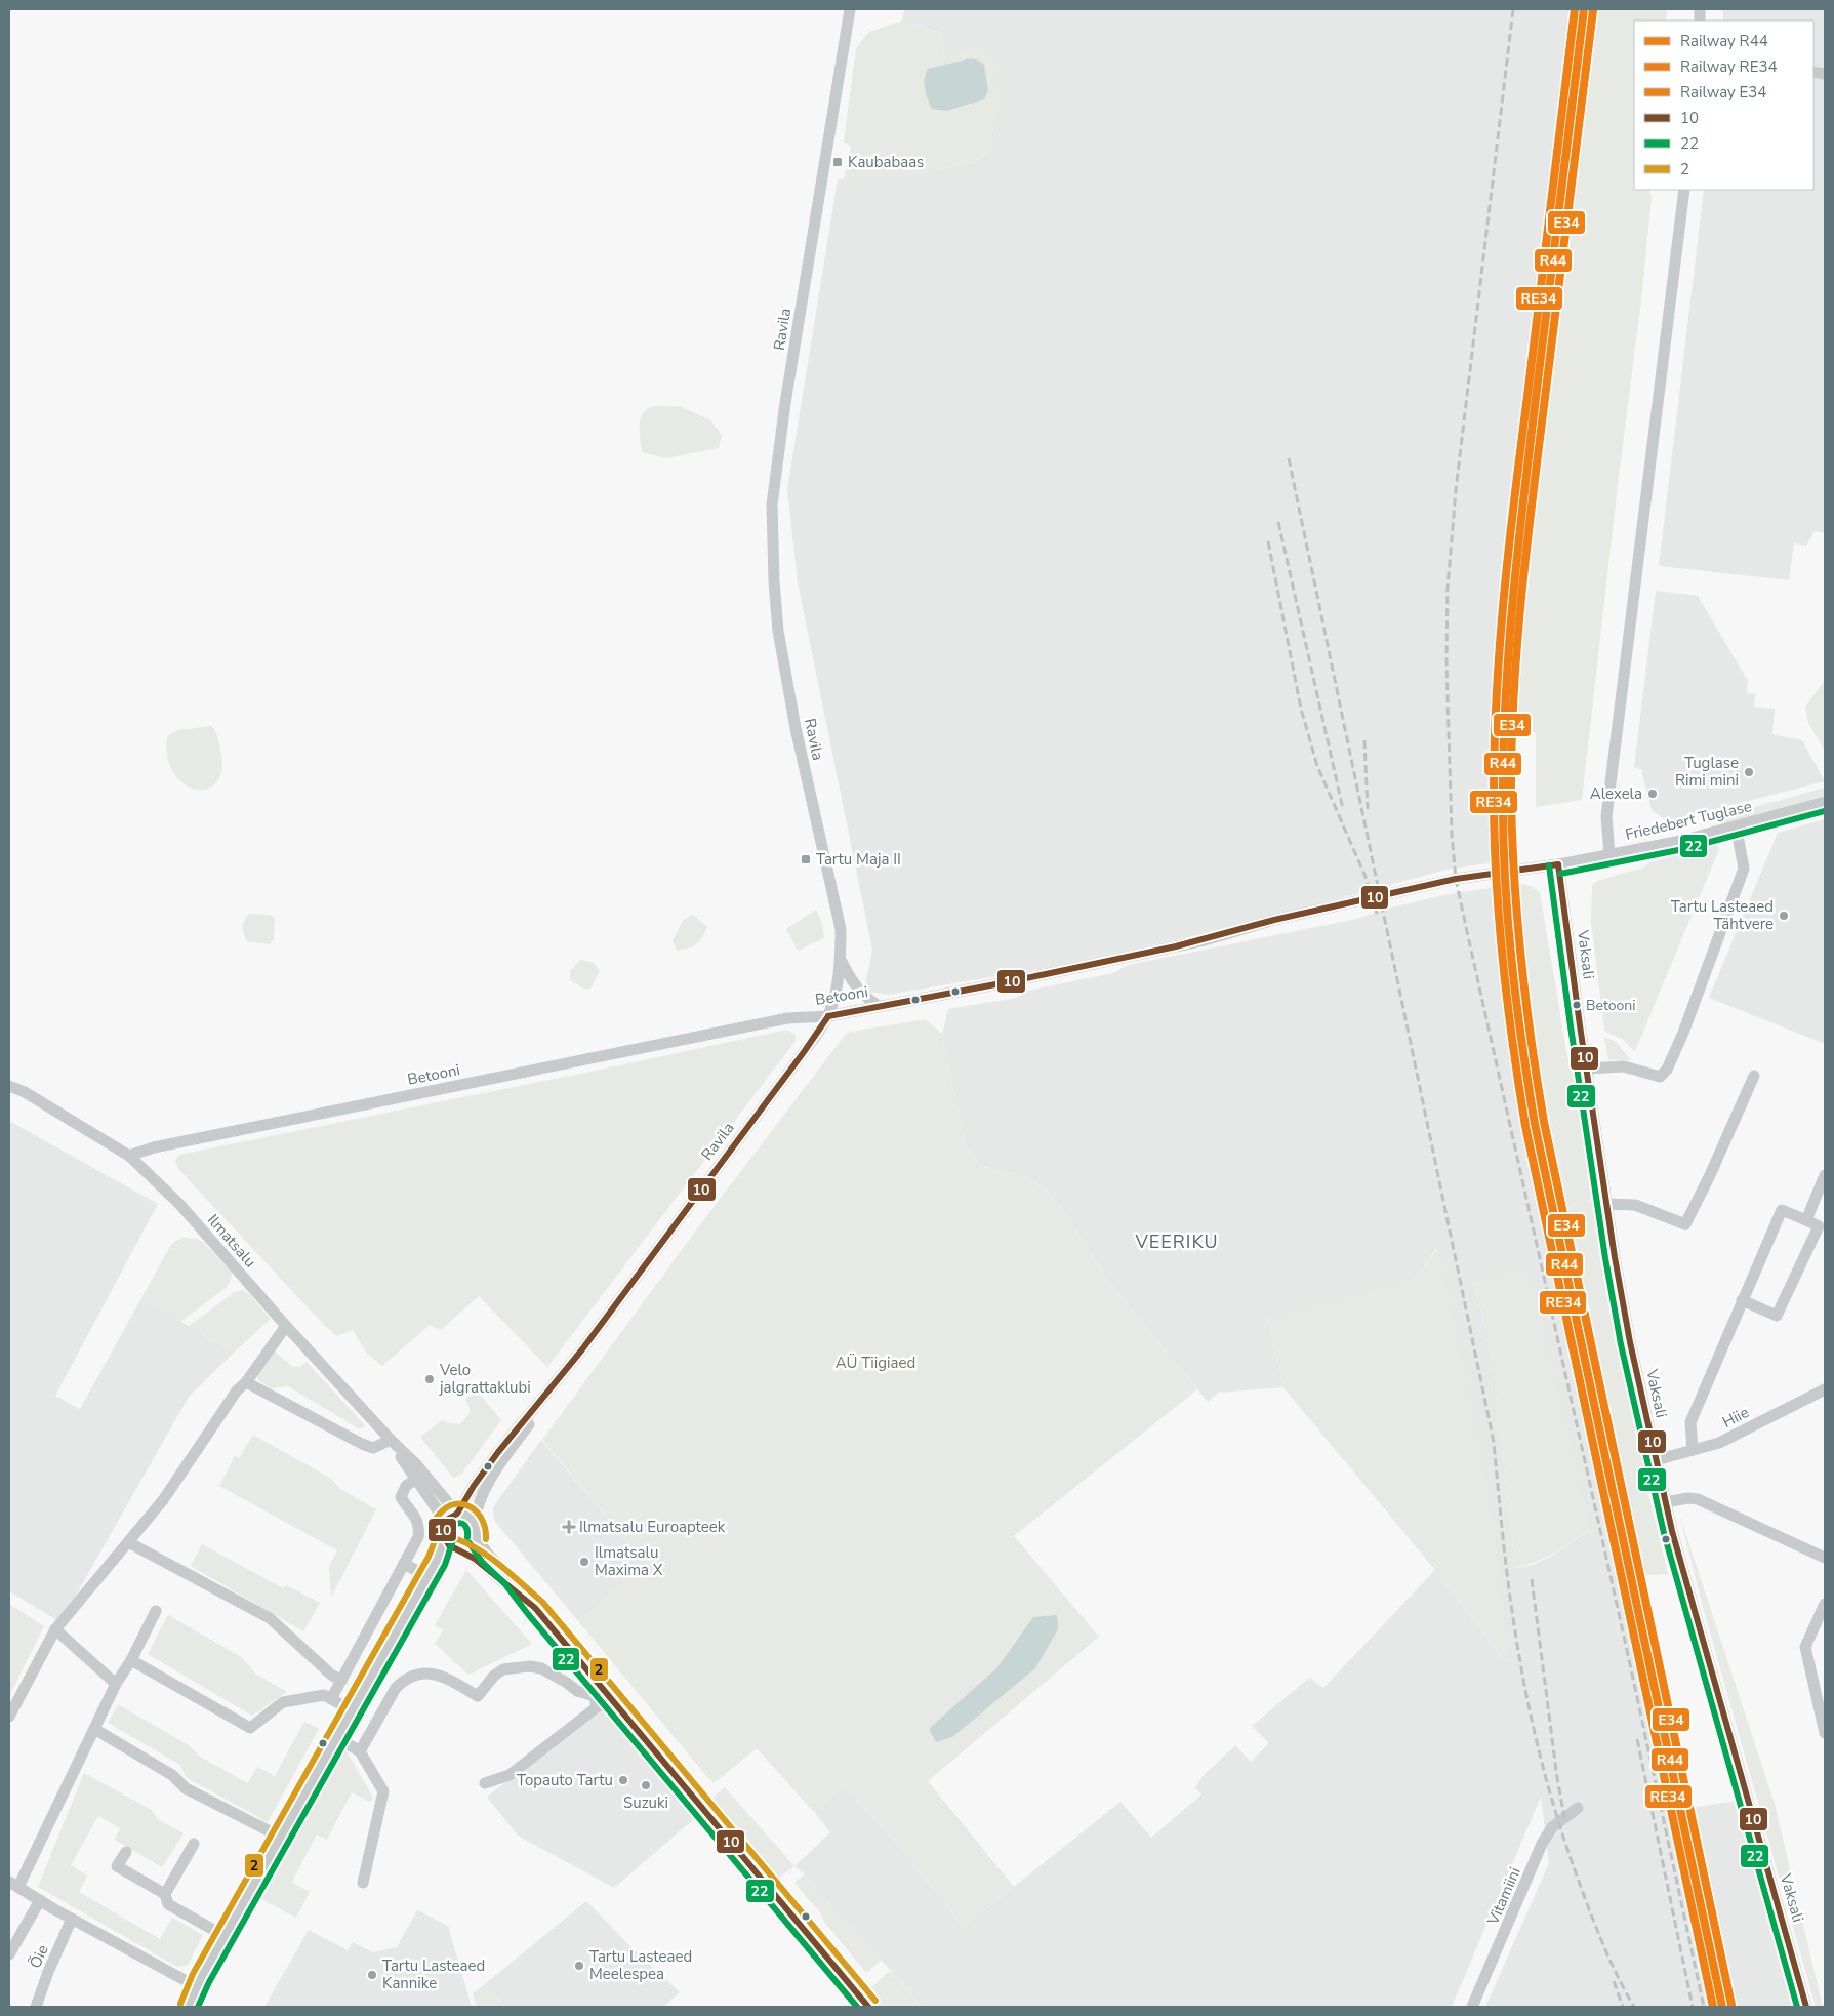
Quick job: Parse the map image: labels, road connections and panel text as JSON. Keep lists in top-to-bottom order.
{
  "streets": {
    "street": [
      "Ravila",
      "Friedebert Tuglase",
      "Vaksali",
      "Betooni",
      "Ilmatsalu",
      "Hiie",
      "Vitamiini",
      "Õie"
    ]
  },
  "crossings": [
    ["Ravila", "Betooni"],
    ["Ravila", "Ilmatsalu"],
    ["Friedebert Tuglase", "Vaksali"],
    ["Friedebert Tuglase", "Betooni"],
    ["Vaksali", "Betooni"],
    ["Vaksali", "Hiie"],
    ["Betooni", "Ilmatsalu"]
  ],
  "districts": ["VEERIKU"],
  "parks": ["AÜ Tiigiaed"],
  "places": {
    "transit": ["Kaubabaas", "Tartu Maja II"],
    "other": [
      "Tuglase Rimi mini",
      "Alexela",
      "Tartu Lasteaed Tähtvere",
      "Betooni",
      "Velo jalgrattaklubi",
      "Ilmatsalu Maxima X",
      "Topauto Tartu",
      "Suzuki",
      "Tartu Lasteaed Meelespea",
      "Tartu Lasteaed Kannike"
    ],
    "health": ["Ilmatsalu Euroapteek"]
  },
  "lines": [
    "rail line R44",
    "rail line RE34",
    "rail line E34",
    "transit line 22",
    "transit line 10",
    "transit line 2"
  ],
  "legend": [
    "Railway R44",
    "Railway RE34",
    "Railway E34",
    "10",
    "22",
    "2"
  ]
}
